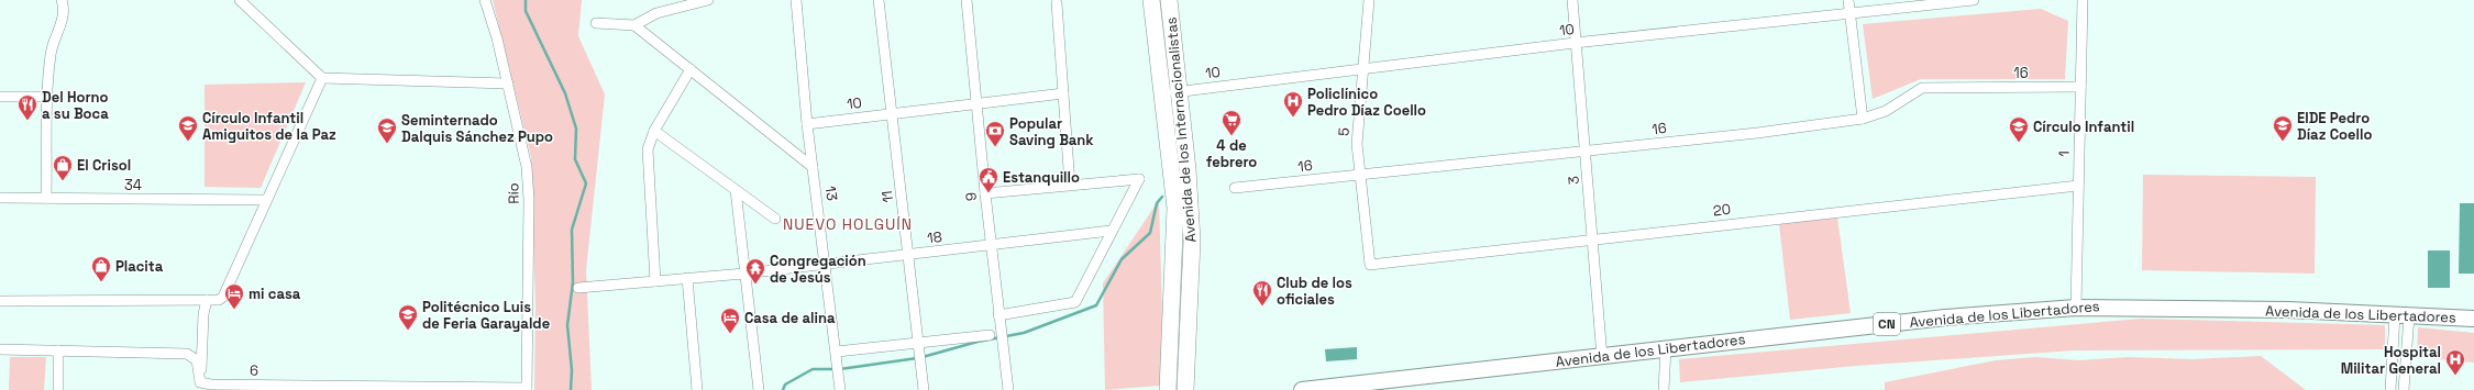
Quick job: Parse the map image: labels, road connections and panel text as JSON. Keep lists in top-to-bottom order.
{
  "streets": {
    "highway": ["Avenida de los Internacionalistas"],
    "main road": ["Avenida de los Libertadores", "CN"],
    "street": [
      "10",
      "16",
      "5",
      "1",
      "3",
      "34",
      "Río",
      "13",
      "11",
      "9",
      "20",
      "18",
      "6"
    ]
  },
  "crossings": [
    ["10", "Avenida de los Internacionalistas"],
    ["10", "5"],
    ["10", "3"],
    ["10", "13"],
    ["10", "11"],
    ["10", "9"],
    ["16", "5"],
    ["16", "1"],
    ["16", "3"],
    ["5", "20"],
    ["1", "20"],
    ["1", "Avenida de los Libertadores"],
    ["3", "20"],
    ["3", "Avenida de los Libertadores"],
    ["Río", "6"],
    ["13", "18"],
    ["11", "18"],
    ["9", "18"]
  ],
  "districts": ["NUEVO HOLGUÍN"],
  "places": {
    "hospital": ["Policlínico Pedro Díaz Coello", "Hospital Militar General"],
    "restaurant": ["Del Horno a su Boca", "Club de los oficiales"],
    "supermarket": ["4 de febrero"],
    "school or university": [
      "Círculo Infantil Amiguitos de la Paz",
      "EIDE Pedro Díaz Coello",
      "Círculo Infantil",
      "Seminternado Dalquis Sánchez Pupo",
      "Politécnico Luis de Feria Garayalde"
    ],
    "bank": ["Popular Saving Bank"],
    "shop": ["El Crisol", "Placita"],
    "public building": ["Estanquillo"],
    "temple": ["Congregación de Jesús"],
    "hotel": ["mi casa", "Casa de alina"]
  }
}
